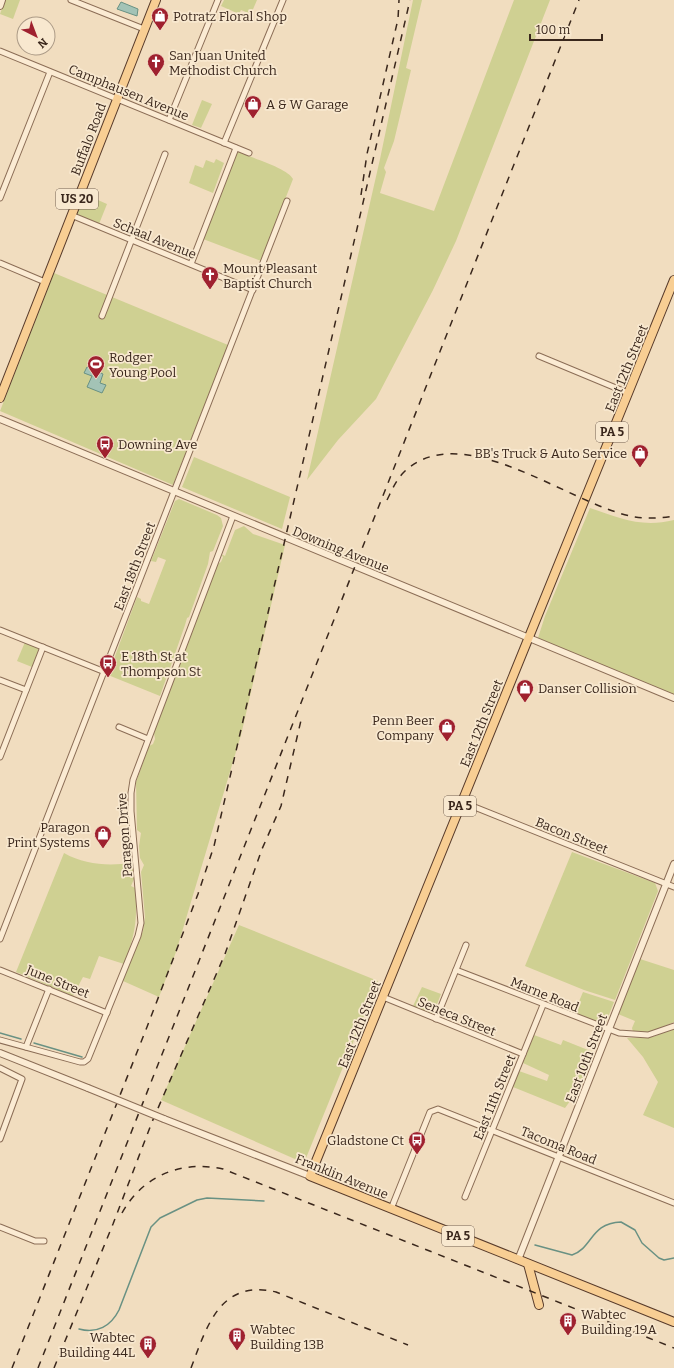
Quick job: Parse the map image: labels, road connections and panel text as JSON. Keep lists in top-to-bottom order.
{
  "streets": {
    "main road": [
      "Buffalo Road",
      "US 20",
      "East 12th Street",
      "PA 5",
      "Franklin Avenue"
    ],
    "street": [
      "Camphausen Avenue",
      "Schaal Avenue",
      "Downing Avenue",
      "East 18th Street",
      "Paragon Drive",
      "Bacon Street",
      "June Street",
      "Marne Road",
      "Seneca Street",
      "East 10th Street",
      "East 11th Street",
      "Tacoma Road"
    ]
  },
  "crossings": [
    ["Camphausen Avenue", "Buffalo Road"],
    ["Buffalo Road", "Schaal Avenue"],
    ["Schaal Avenue", "East 18th Street"],
    ["East 12th Street", "Downing Avenue"],
    ["East 12th Street", "Bacon Street"],
    ["East 12th Street", "Seneca Street"],
    ["East 12th Street", "Franklin Avenue"],
    ["Downing Avenue", "East 18th Street"],
    ["Downing Avenue", "Paragon Drive"],
    ["Paragon Drive", "June Street"],
    ["Bacon Street", "East 10th Street"],
    ["Marne Road", "East 10th Street"],
    ["Marne Road", "East 11th Street"],
    ["Seneca Street", "East 11th Street"],
    ["East 10th Street", "Tacoma Road"],
    ["East 10th Street", "Franklin Avenue"],
    ["East 11th Street", "Tacoma Road"],
    ["Tacoma Road", "Franklin Avenue"]
  ],
  "places": {
    "shop": [
      "Potratz Floral Shop",
      "A & W Garage",
      "BB's Truck & Auto Service",
      "Danser Collision",
      "Penn Beer Company",
      "Paragon Print Systems"
    ],
    "church": ["San Juan United Methodist Church", "Mount Pleasant Baptist Church"],
    "sports": ["Rodger Young Pool"],
    "bus stop": ["Downing Ave", "E 18th St at Thompson St", "Gladstone Ct"],
    "building": ["Wabtec Building 19A", "Wabtec Building 13B", "Wabtec Building 44L"]
  },
  "scale_bar": "100 m",
  "north": "bottom right"
}
